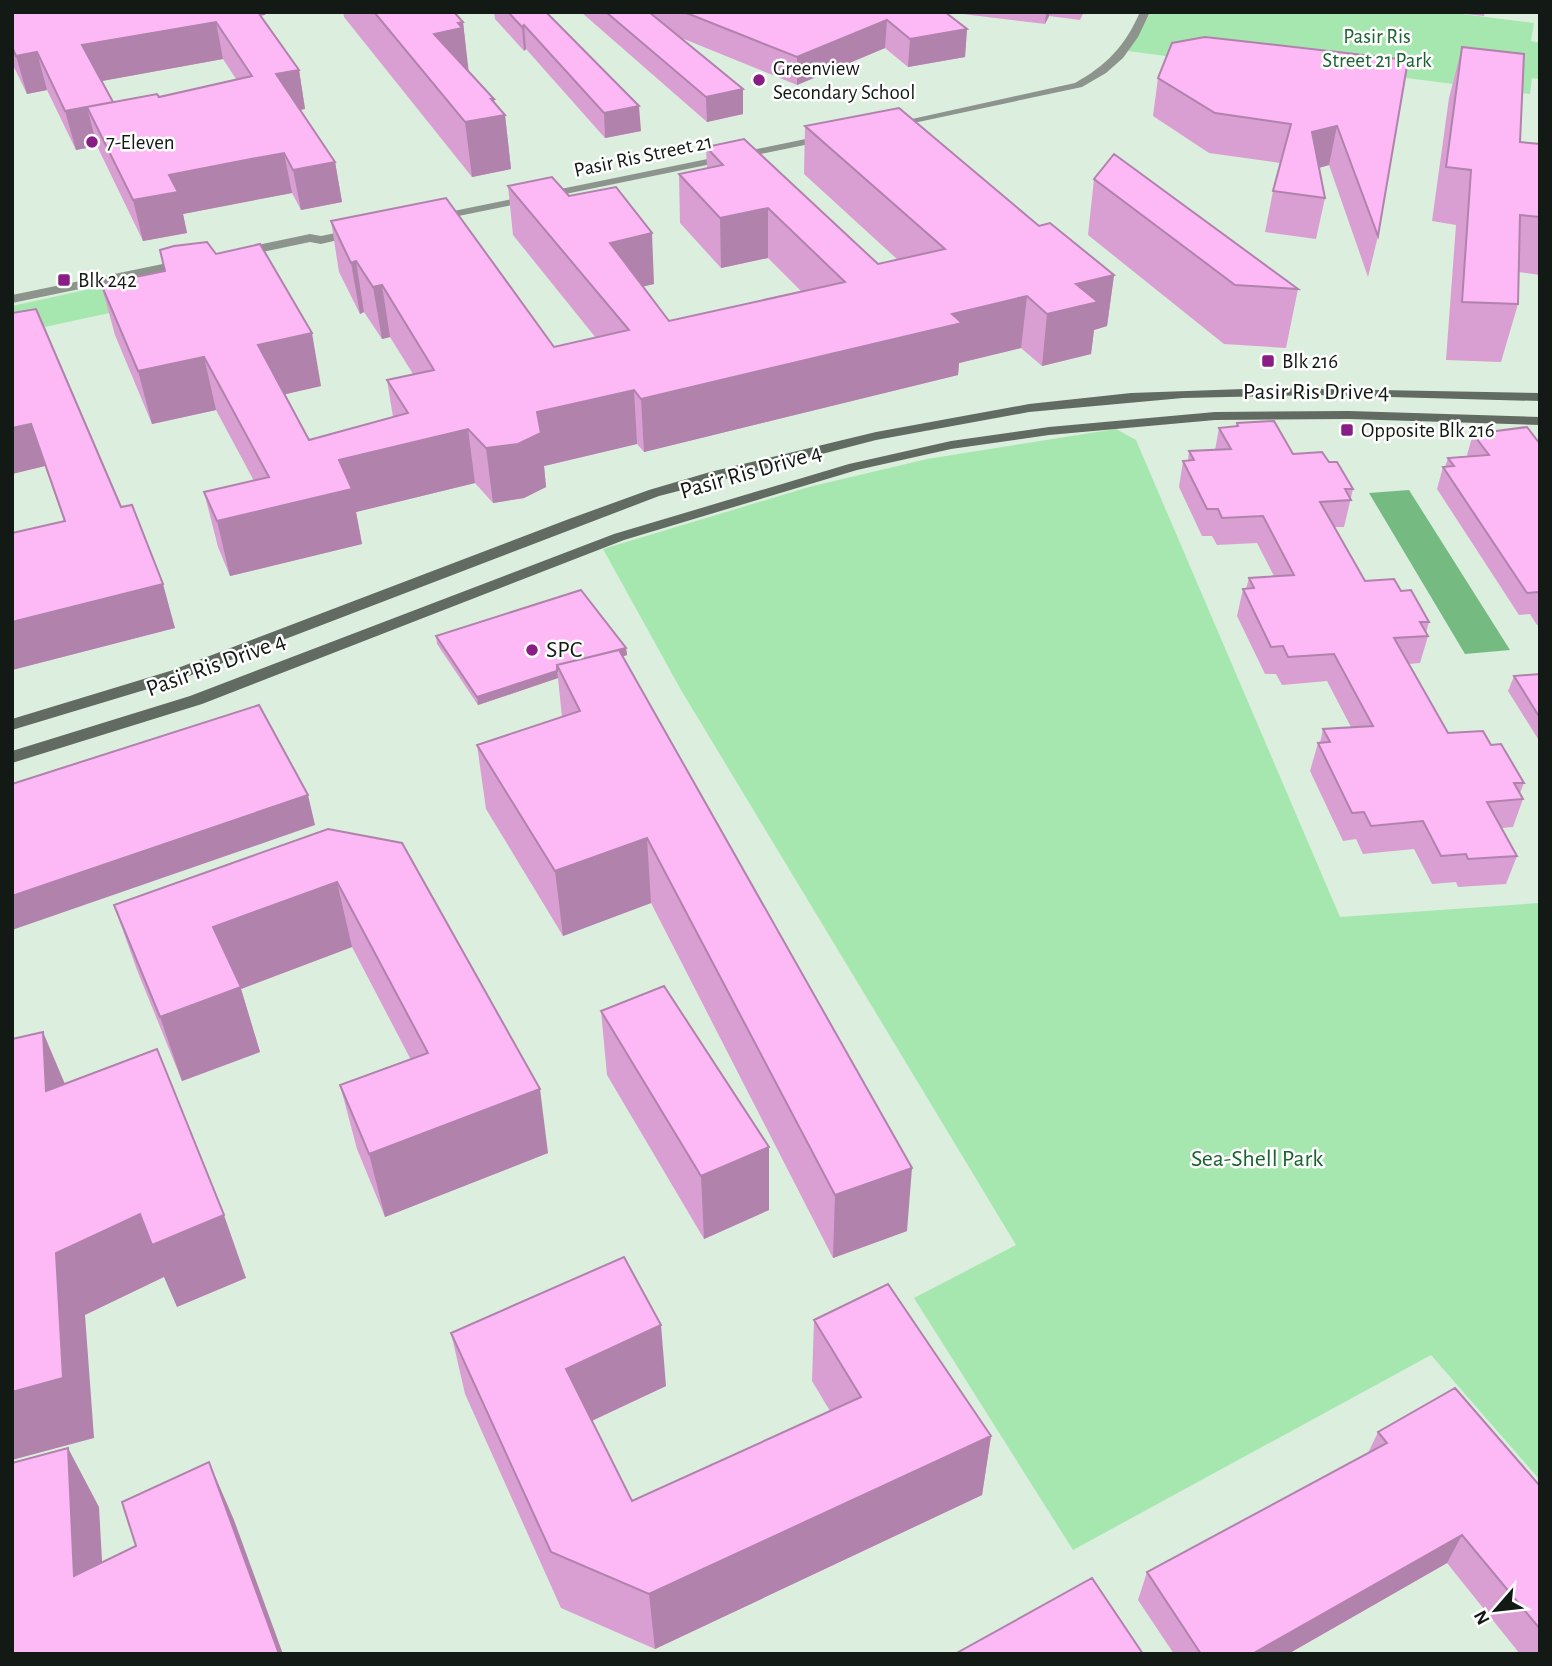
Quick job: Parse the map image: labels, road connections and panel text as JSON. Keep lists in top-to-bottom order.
{
  "streets": {
    "street": ["Pasir Ris Street 21", "Pasir Ris Drive 4"]
  },
  "parks": ["Pasir Ris Street 21 Park", "Sea-Shell Park"],
  "places": {
    "other": ["Greenview Secondary School", "7-Eleven", "SPC"],
    "transit": ["Blk 242", "Blk 216", "Opposite Blk 216"]
  },
  "north": "bottom left"
}
